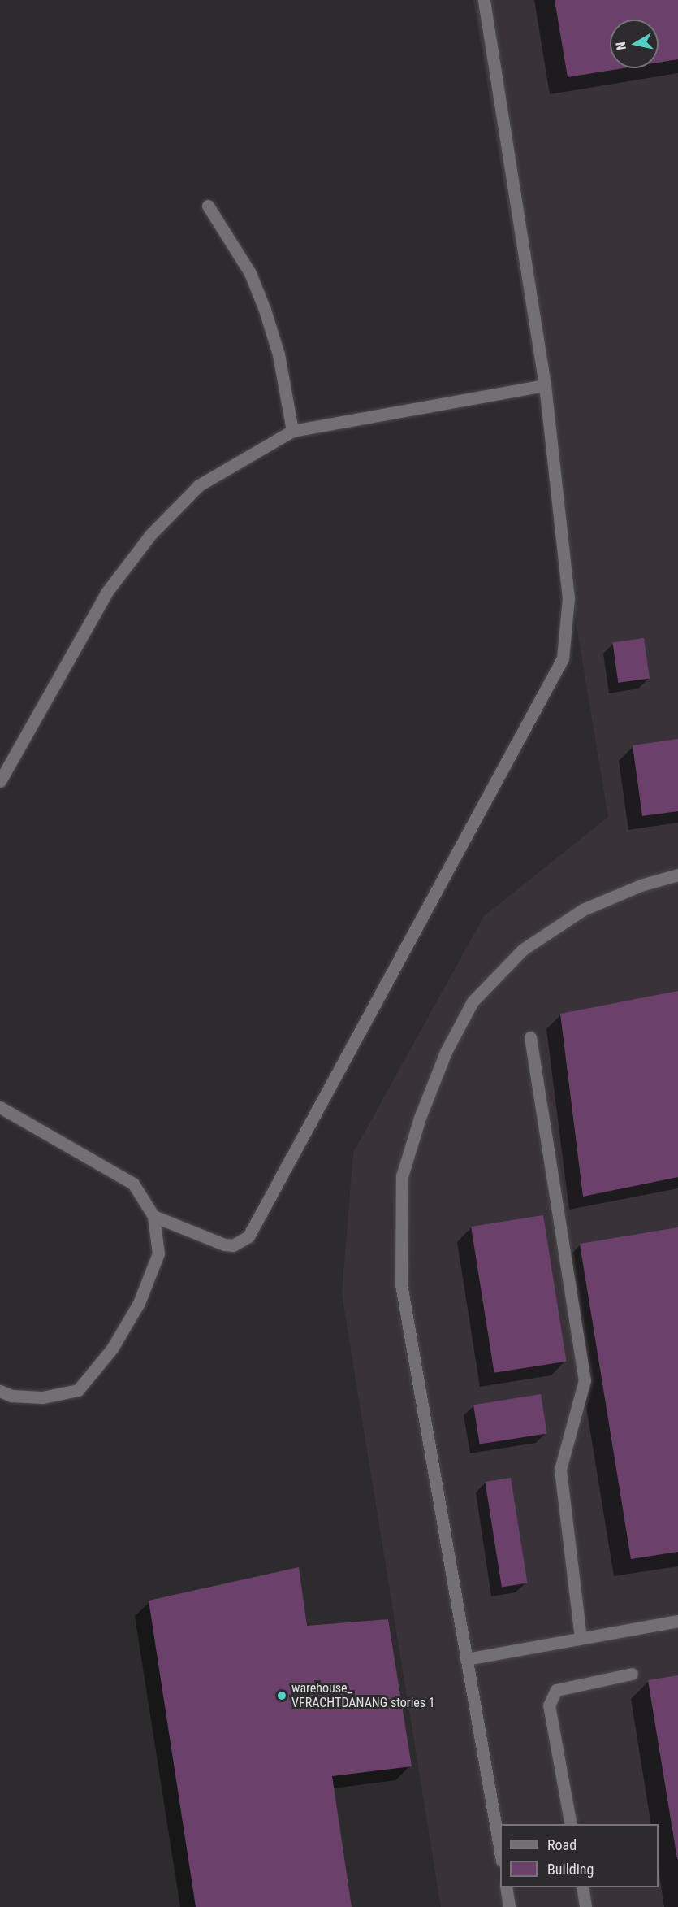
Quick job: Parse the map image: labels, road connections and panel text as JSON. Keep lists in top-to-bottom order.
{
  "places": ["warehouse_ VFRACHTDANANG stories 1"],
  "legend": ["Road", "Building"],
  "north": "left"
}
